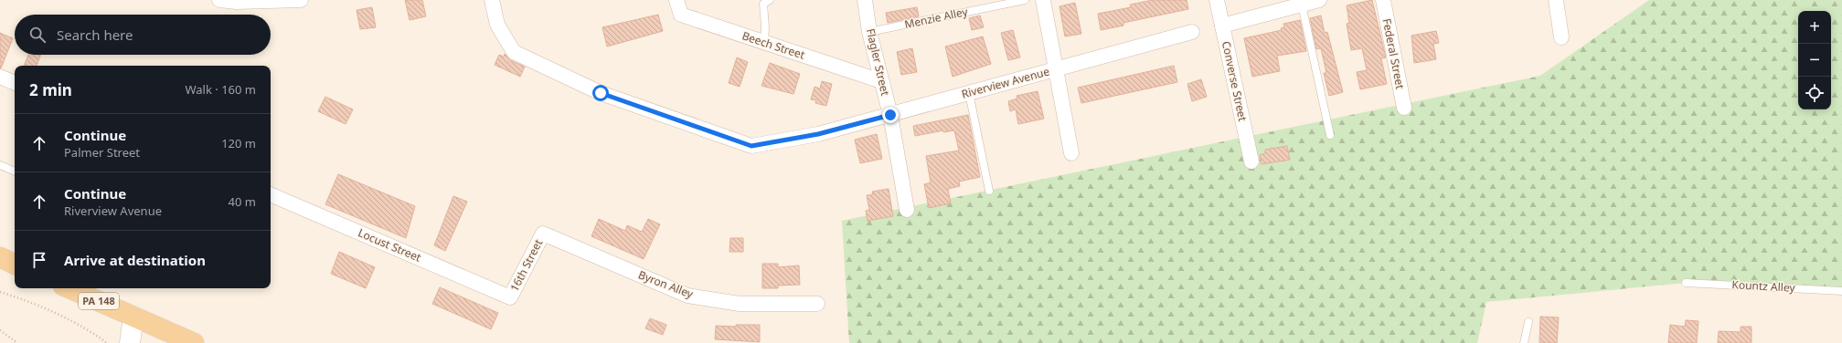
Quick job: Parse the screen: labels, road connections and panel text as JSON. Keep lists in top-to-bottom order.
{
  "streets": {
    "main road": ["PA 148"],
    "street": [
      "Beech Street",
      "Federal Street",
      "Flagler Street",
      "Converse Street",
      "Riverview Avenue",
      "Locust Street",
      "16th Street",
      "Byron Alley"
    ],
    "lane": ["Menzie Alley", "Kountz Alley"]
  },
  "crossings": [
    ["Menzie Alley", "Flagler Street"],
    ["Beech Street", "Flagler Street"],
    ["Flagler Street", "Riverview Avenue"],
    ["Locust Street", "16th Street"],
    ["16th Street", "Byron Alley"]
  ],
  "page": {
    "map_buttons": ["+", "−"],
    "search": "Search here",
    "heading": ["2 min", "Walk · 160 m"],
    "list": [
      ["Continue", "Palmer Street", "120 m"],
      ["Continue", "Riverview Avenue", "40 m"],
      "Arrive at destination"
    ]
  }
}
